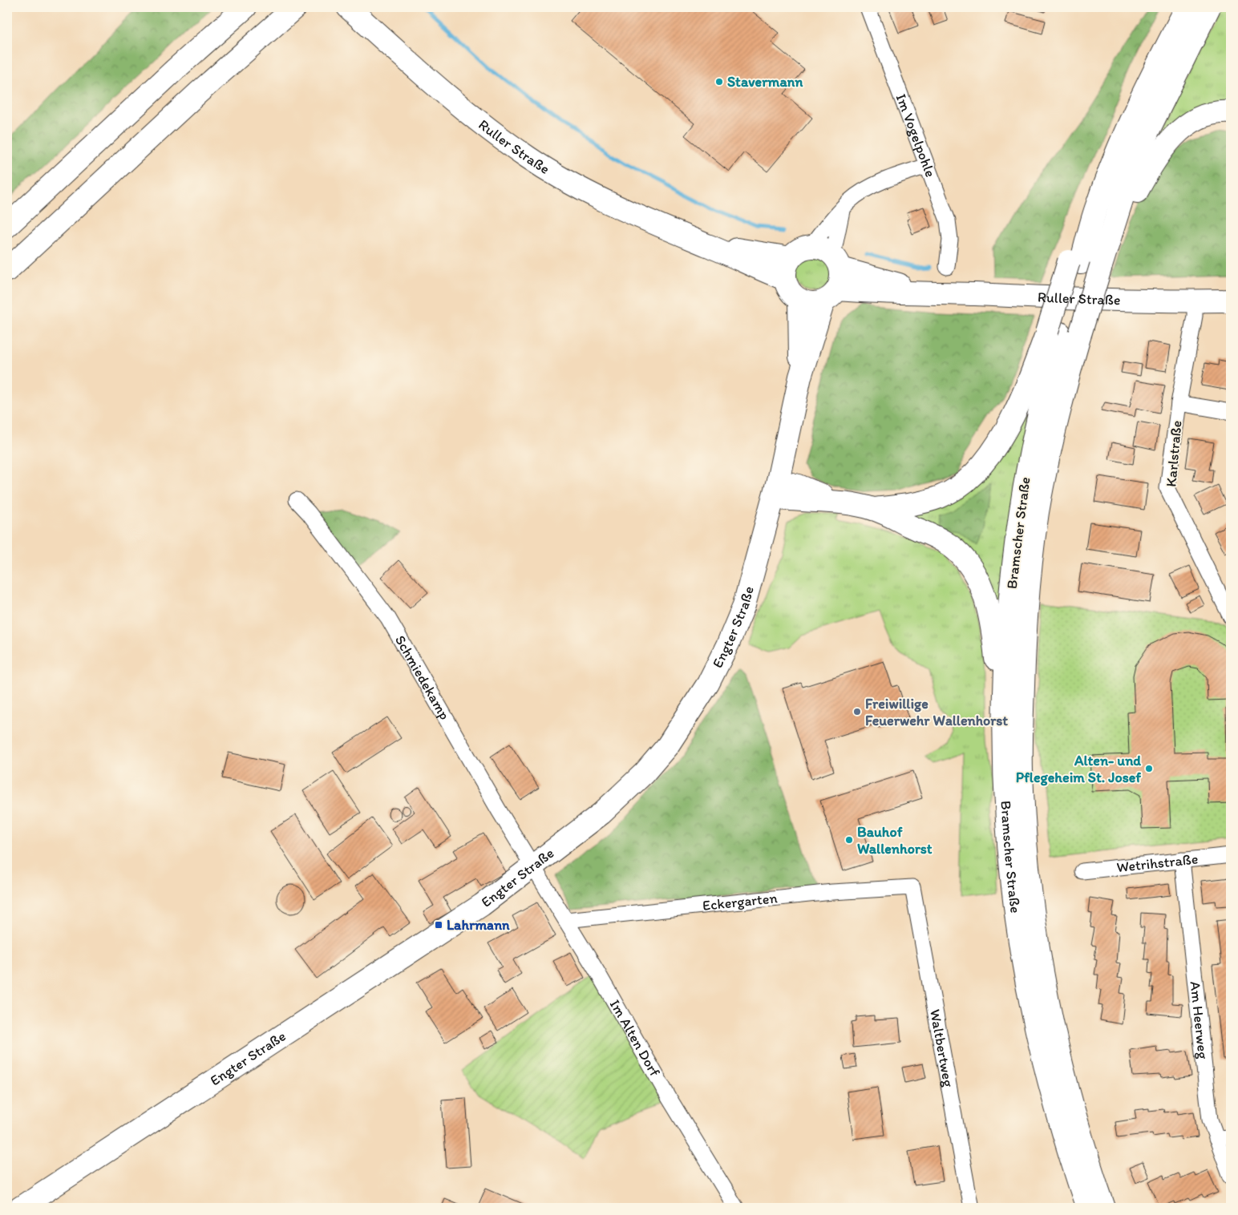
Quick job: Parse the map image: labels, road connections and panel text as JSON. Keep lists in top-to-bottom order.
{
  "streets": {
    "main road": ["Ruller Straße", "Bramscher Straße", "Engter Straße"],
    "street": [
      "Im Vogelpohle",
      "Karlstraße",
      "Schmiedekamp",
      "Wetrihstraße",
      "Eckergarten",
      "Am Heerweg",
      "Im Alten Dorf",
      "Waltbertweg"
    ]
  },
  "crossings": [
    ["Ruller Straße", "Karlstraße"],
    ["Ruller Straße", "Engter Straße"],
    ["Engter Straße", "Schmiedekamp"],
    ["Engter Straße", "Im Alten Dorf"],
    ["Schmiedekamp", "Im Alten Dorf"],
    ["Wetrihstraße", "Am Heerweg"],
    ["Eckergarten", "Im Alten Dorf"],
    ["Eckergarten", "Waltbertweg"]
  ],
  "places": {
    "other": [
      "Stavermann",
      "Freiwillige Feuerwehr Wallenhorst",
      "Alten- und Pflegeheim St. Josef",
      "Bauhof Wallenhorst"
    ],
    "transit": ["Lahrmann"]
  }
}
